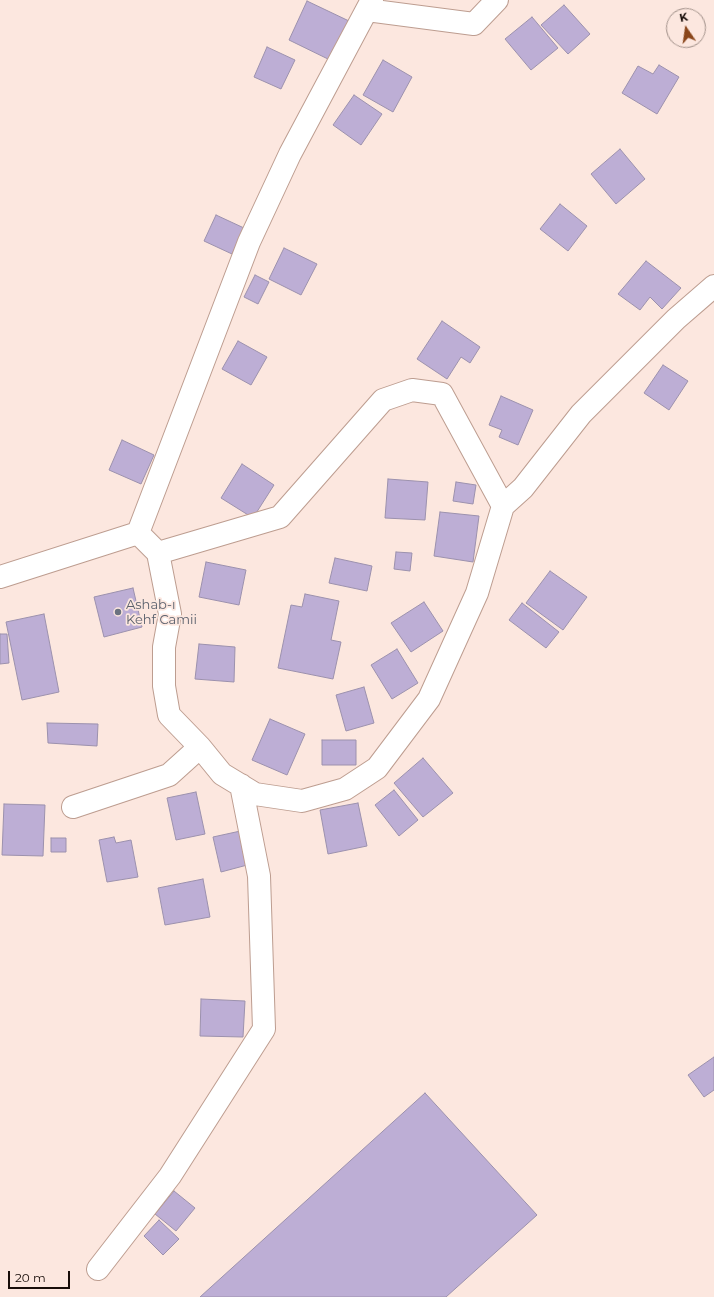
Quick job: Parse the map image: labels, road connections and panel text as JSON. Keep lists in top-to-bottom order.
{
  "places": ["Ashab-ı Kehf Camii"],
  "scale_bar": "20 m",
  "north": "top"
}
